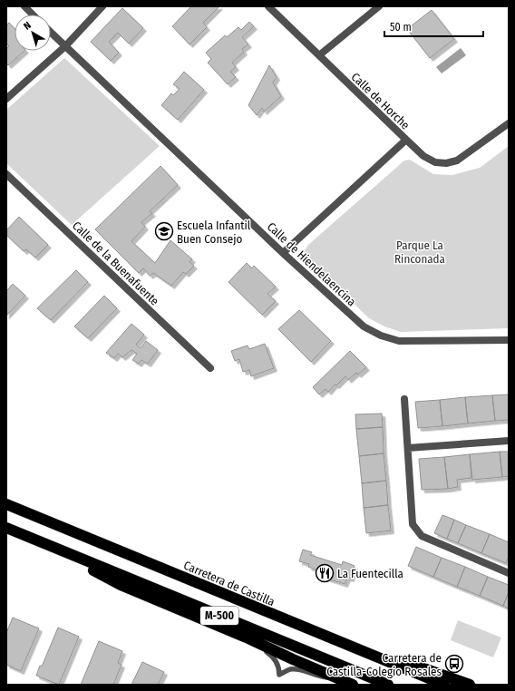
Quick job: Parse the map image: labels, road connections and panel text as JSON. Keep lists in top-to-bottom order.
{
  "streets": {
    "highway": ["Carretera de Castilla", "M-500"],
    "street": ["Calle de Horche", "Calle de la Buenafuente", "Calle de Hiendelaencina"]
  },
  "crossings": [
    ["Calle de Horche", "Calle de Hiendelaencina"],
    ["Carretera de Castilla", "M-500"]
  ],
  "parks": ["Parque La Rinconada"],
  "places": {
    "school or university": ["Escuela Infantil Buen Consejo"],
    "restaurant": ["La Fuentecilla"],
    "bus stop": ["Carretera de Castilla-Colegio Rosales"]
  },
  "scale_bar": "50 m",
  "north": "top left"
}
